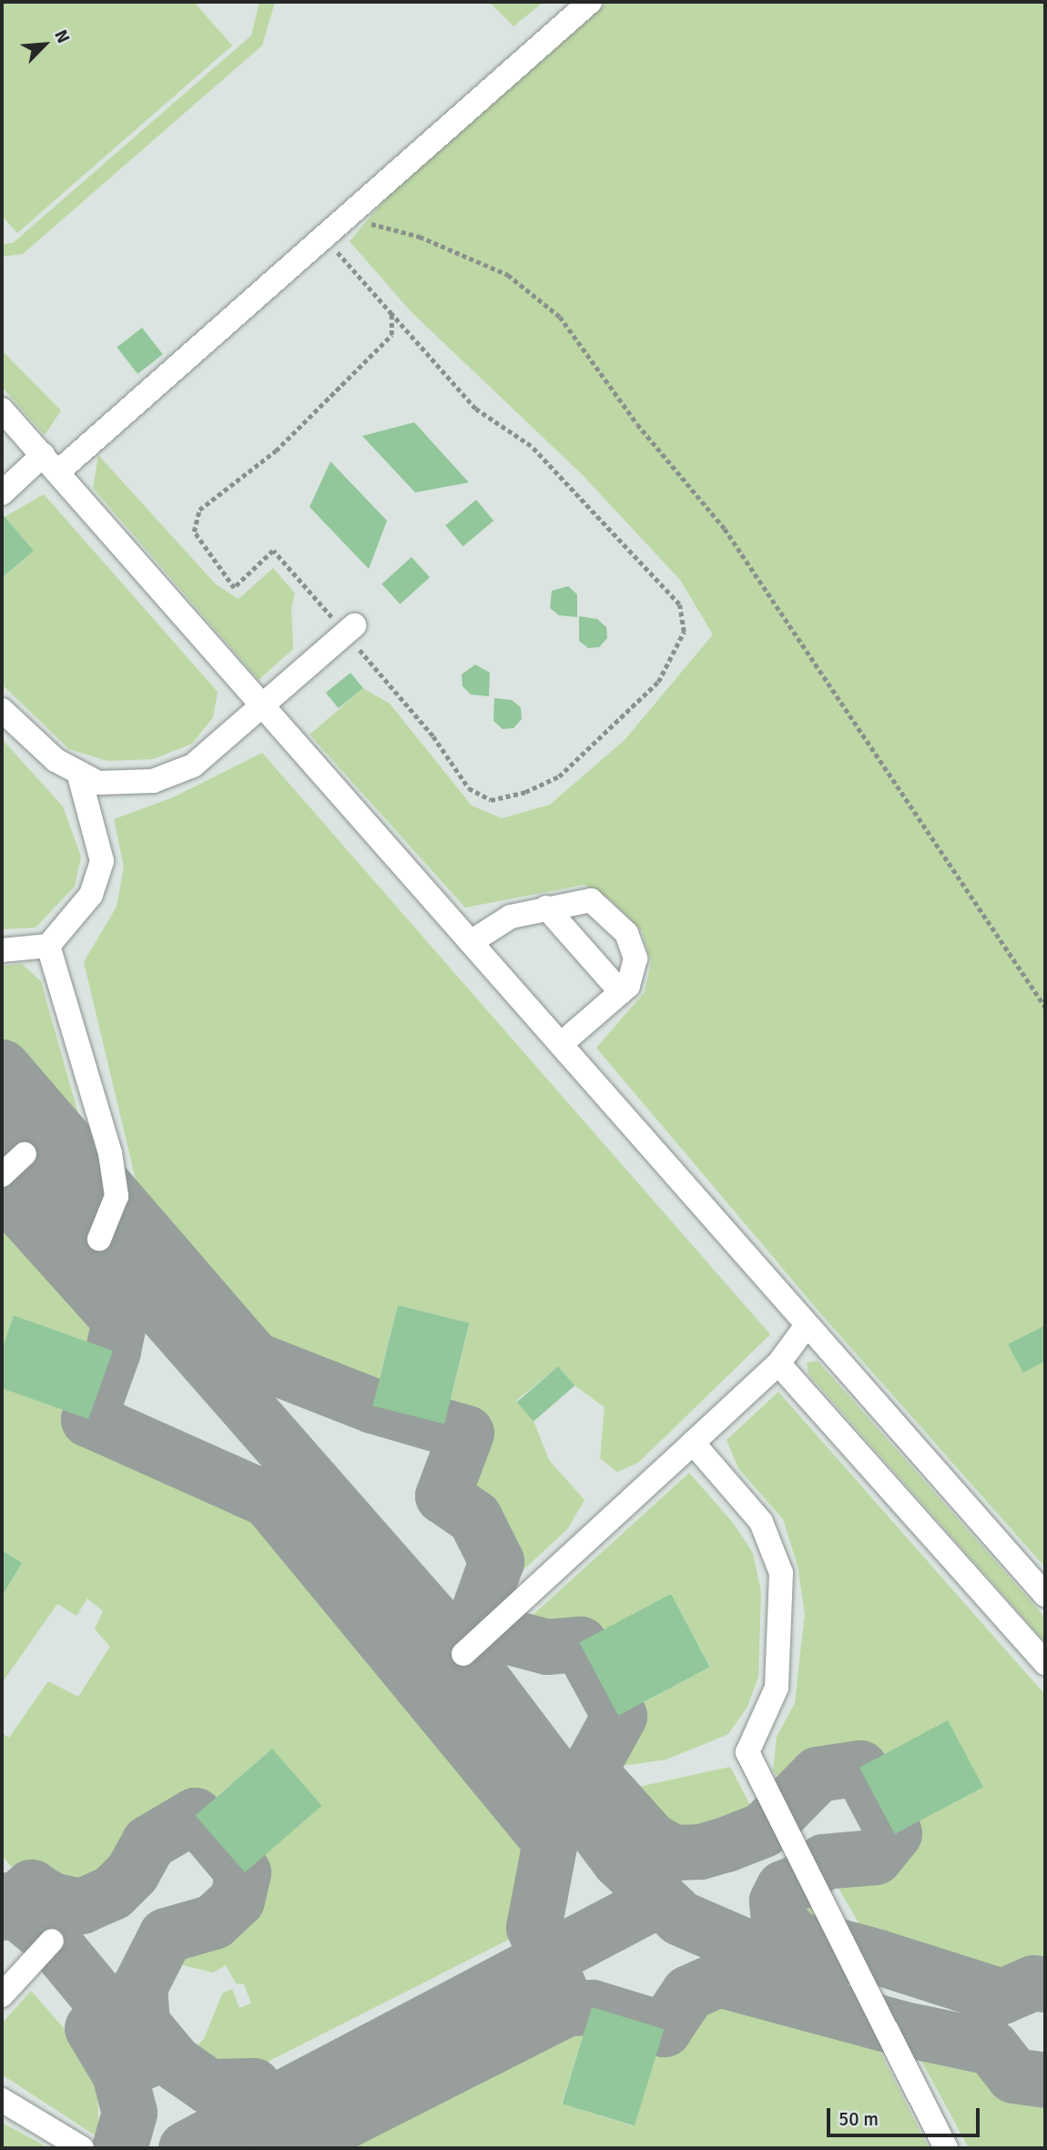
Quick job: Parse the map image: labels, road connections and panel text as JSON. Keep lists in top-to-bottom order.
{
  "scale_bar": "50 m",
  "north": "top right"
}
